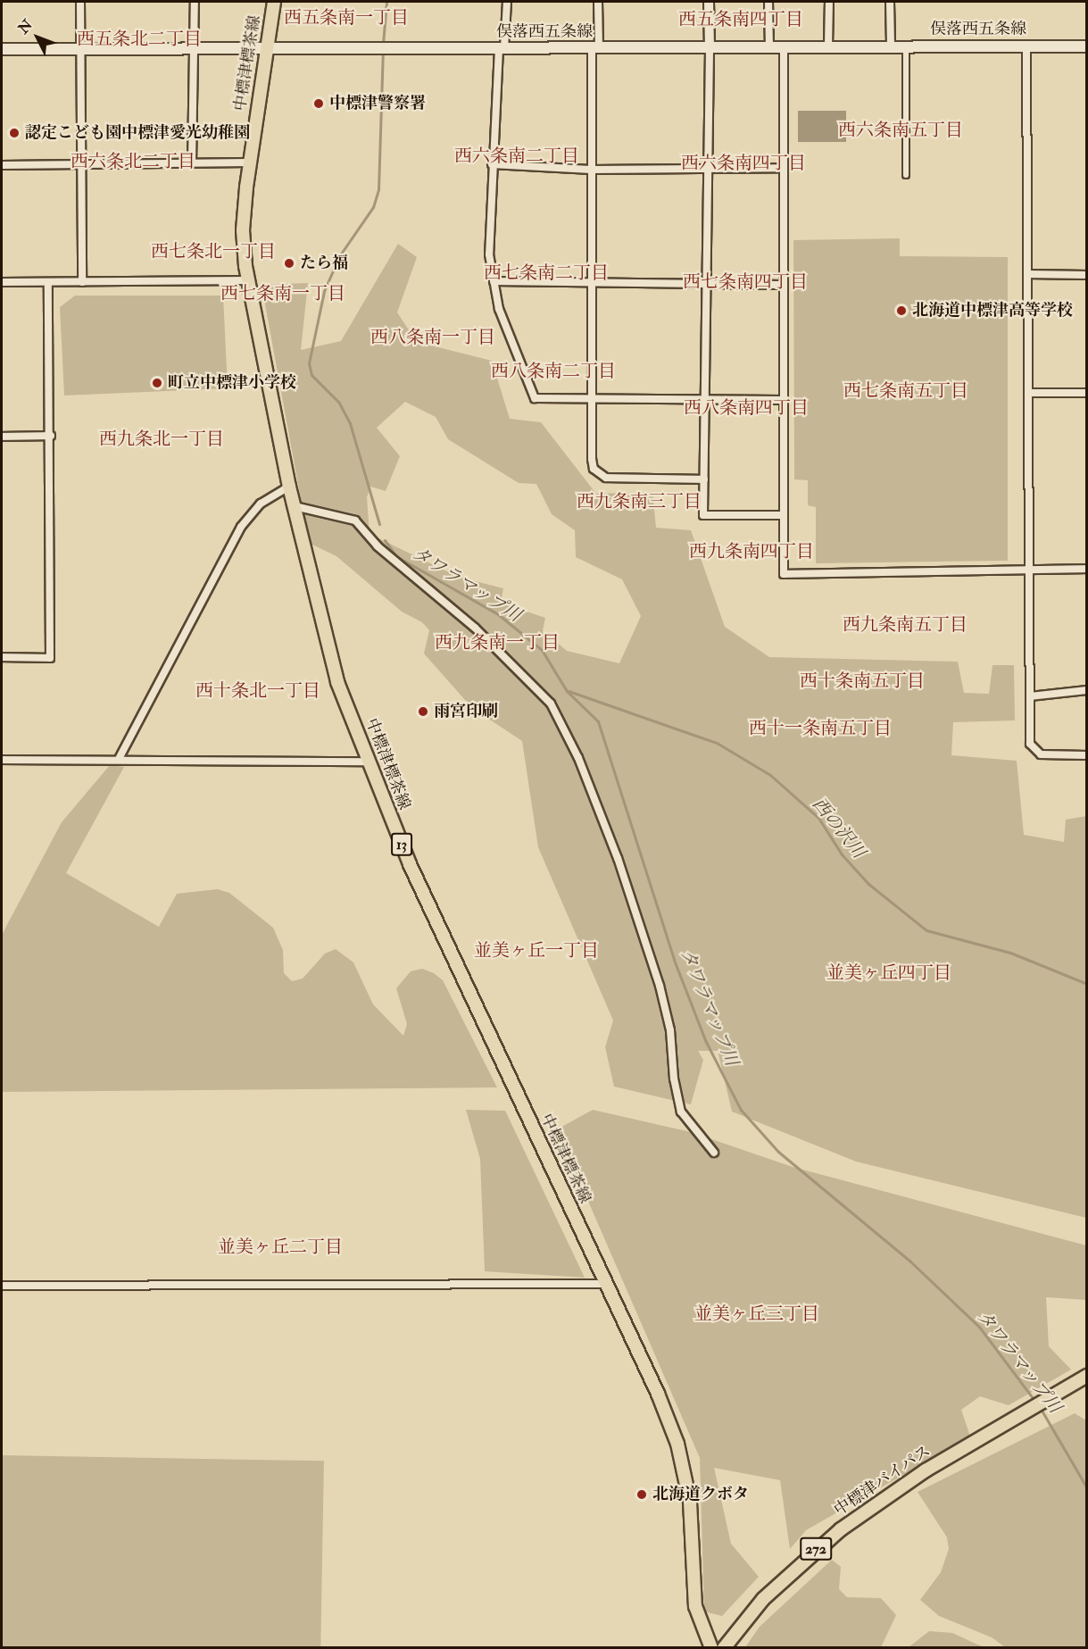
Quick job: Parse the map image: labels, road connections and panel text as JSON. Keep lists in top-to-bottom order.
{
  "streets": {
    "main road": [
      "俣落西五条線",
      "中標津標茶線",
      "13",
      "中標津バイパス",
      "272"
    ]
  },
  "crossings": [
    ["俣落西五条線", "中標津標茶線"]
  ],
  "districts": [
    "西五条南一丁目",
    "西五条南四丁目",
    "西五条北二丁目",
    "西六条南五丁目",
    "西六条南二丁目",
    "西六条北二丁目",
    "西六条南四丁目",
    "西七条北一丁目",
    "西七条南二丁目",
    "西七条南四丁目",
    "西七条南一丁目",
    "西八条南一丁目",
    "西八条南二丁目",
    "西七条南五丁目",
    "西八条南四丁目",
    "西九条北一丁目",
    "西九条南三丁目",
    "西九条南四丁目",
    "西九条南五丁目",
    "西九条南一丁目",
    "西十条南五丁目",
    "西十条北一丁目",
    "西十一条南五丁目",
    "並美ヶ丘一丁目",
    "並美ヶ丘四丁目",
    "並美ヶ丘二丁目",
    "並美ヶ丘三丁目"
  ],
  "water": ["タワラマップ川", "西の沢川"],
  "places": [
    "中標津警察署",
    "認定こども園中標津愛光幼稚園",
    "たら福",
    "北海道中標津高等学校",
    "町立中標津小学校",
    "雨宮印刷",
    "北海道クボタ"
  ],
  "north": "top left"
}
